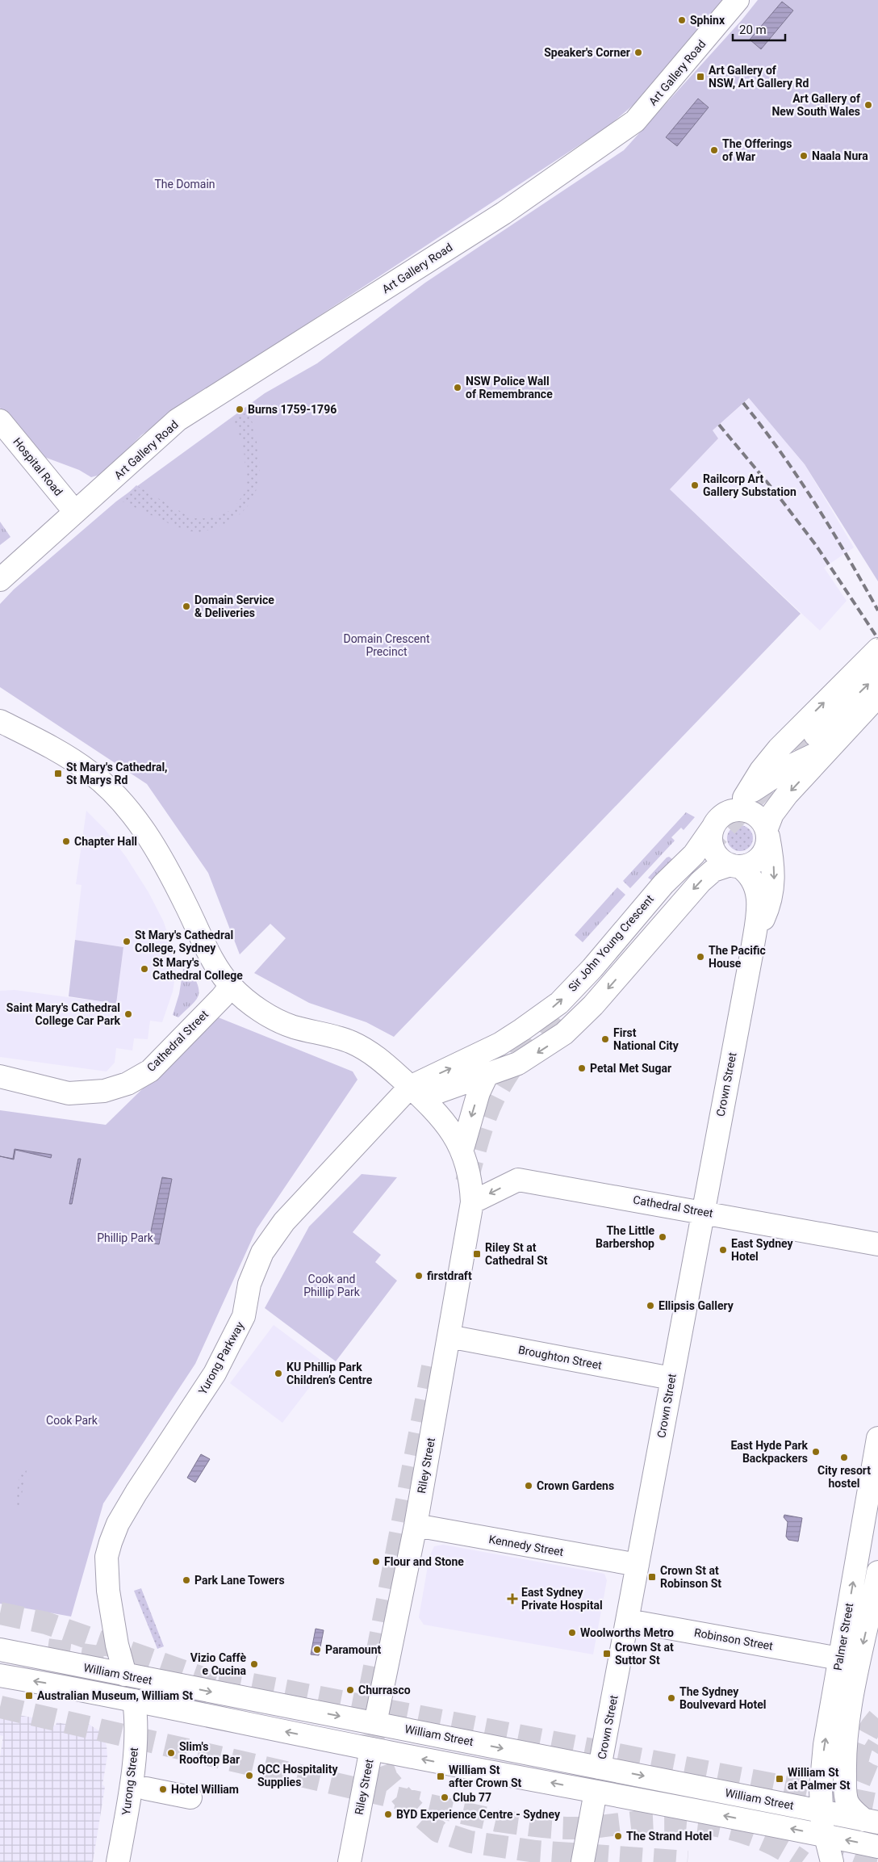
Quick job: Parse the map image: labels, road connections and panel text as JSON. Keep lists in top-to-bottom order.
{
  "streets": {
    "main road": [
      "Art Gallery Road",
      "Hospital Road",
      "Sir John Young Crescent",
      "Cathedral Street",
      "Crown Street",
      "Broughton Street",
      "Yurong Parkway",
      "Riley Street",
      "Kennedy Street",
      "Palmer Street",
      "Robinson Street",
      "William Street",
      "Yurong Street"
    ]
  },
  "crossings": [
    ["Art Gallery Road", "Hospital Road"],
    ["Sir John Young Crescent", "Crown Street"],
    ["Sir John Young Crescent", "Yurong Parkway"],
    ["Sir John Young Crescent", "Riley Street"],
    ["Cathedral Street", "Crown Street"],
    ["Cathedral Street", "Riley Street"],
    ["Crown Street", "Broughton Street"],
    ["Crown Street", "Kennedy Street"],
    ["Crown Street", "Robinson Street"],
    ["Crown Street", "William Street"],
    ["Broughton Street", "Riley Street"],
    ["Yurong Parkway", "Riley Street"],
    ["Yurong Parkway", "William Street"],
    ["Yurong Parkway", "Yurong Street"],
    ["Riley Street", "Kennedy Street"],
    ["Riley Street", "William Street"],
    ["Palmer Street", "Robinson Street"],
    ["Palmer Street", "William Street"],
    ["William Street", "Yurong Street"]
  ],
  "parks": [
    "The Domain",
    "Domain Crescent Precinct",
    "Phillip Park",
    "Cook and Phillip Park",
    "Cook Park"
  ],
  "places": {
    "other": [
      "Sphinx",
      "Speaker's Corner",
      "Art Gallery of New South Wales",
      "The Offerings of War",
      "Naala Nura",
      "NSW Police Wall of Remembrance",
      "Burns 1759-1796",
      "Railcorp Art Gallery Substation",
      "Domain Service & Deliveries",
      "Chapter Hall",
      "St Mary's Cathedral College, Sydney",
      "The Pacific House",
      "St Mary's Cathedral College",
      "Saint Mary's Cathedral College Car Park",
      "First National City",
      "Petal Met Sugar",
      "The Little Barbershop",
      "East Sydney Hotel",
      "firstdraft",
      "Ellipsis Gallery",
      "KU Phillip Park Children’s Centre",
      "East Hyde Park Backpackers",
      "City resort hostel",
      "Crown Gardens",
      "Flour and Stone",
      "Park Lane Towers",
      "Woolworths Metro",
      "Paramount",
      "Vizio Caffè e Cucina",
      "Churrasco",
      "The Sydney Boulvevard Hotel",
      "Slim's Rooftop Bar",
      "QCC Hospitality Supplies",
      "Hotel William",
      "Club 77",
      "BYD Experience Centre - Sydney",
      "The Strand Hotel"
    ],
    "transit": [
      "Art Gallery of NSW, Art Gallery Rd",
      "St Mary's Cathedral, St Marys Rd",
      "Riley St at Cathedral St",
      "Crown St at Robinson St",
      "Crown St at Suttor St",
      "Australian Museum, William St",
      "William St after Crown St",
      "William St at Palmer St"
    ],
    "health": ["East Sydney Private Hospital"]
  },
  "scale_bar": "20 m"
}
